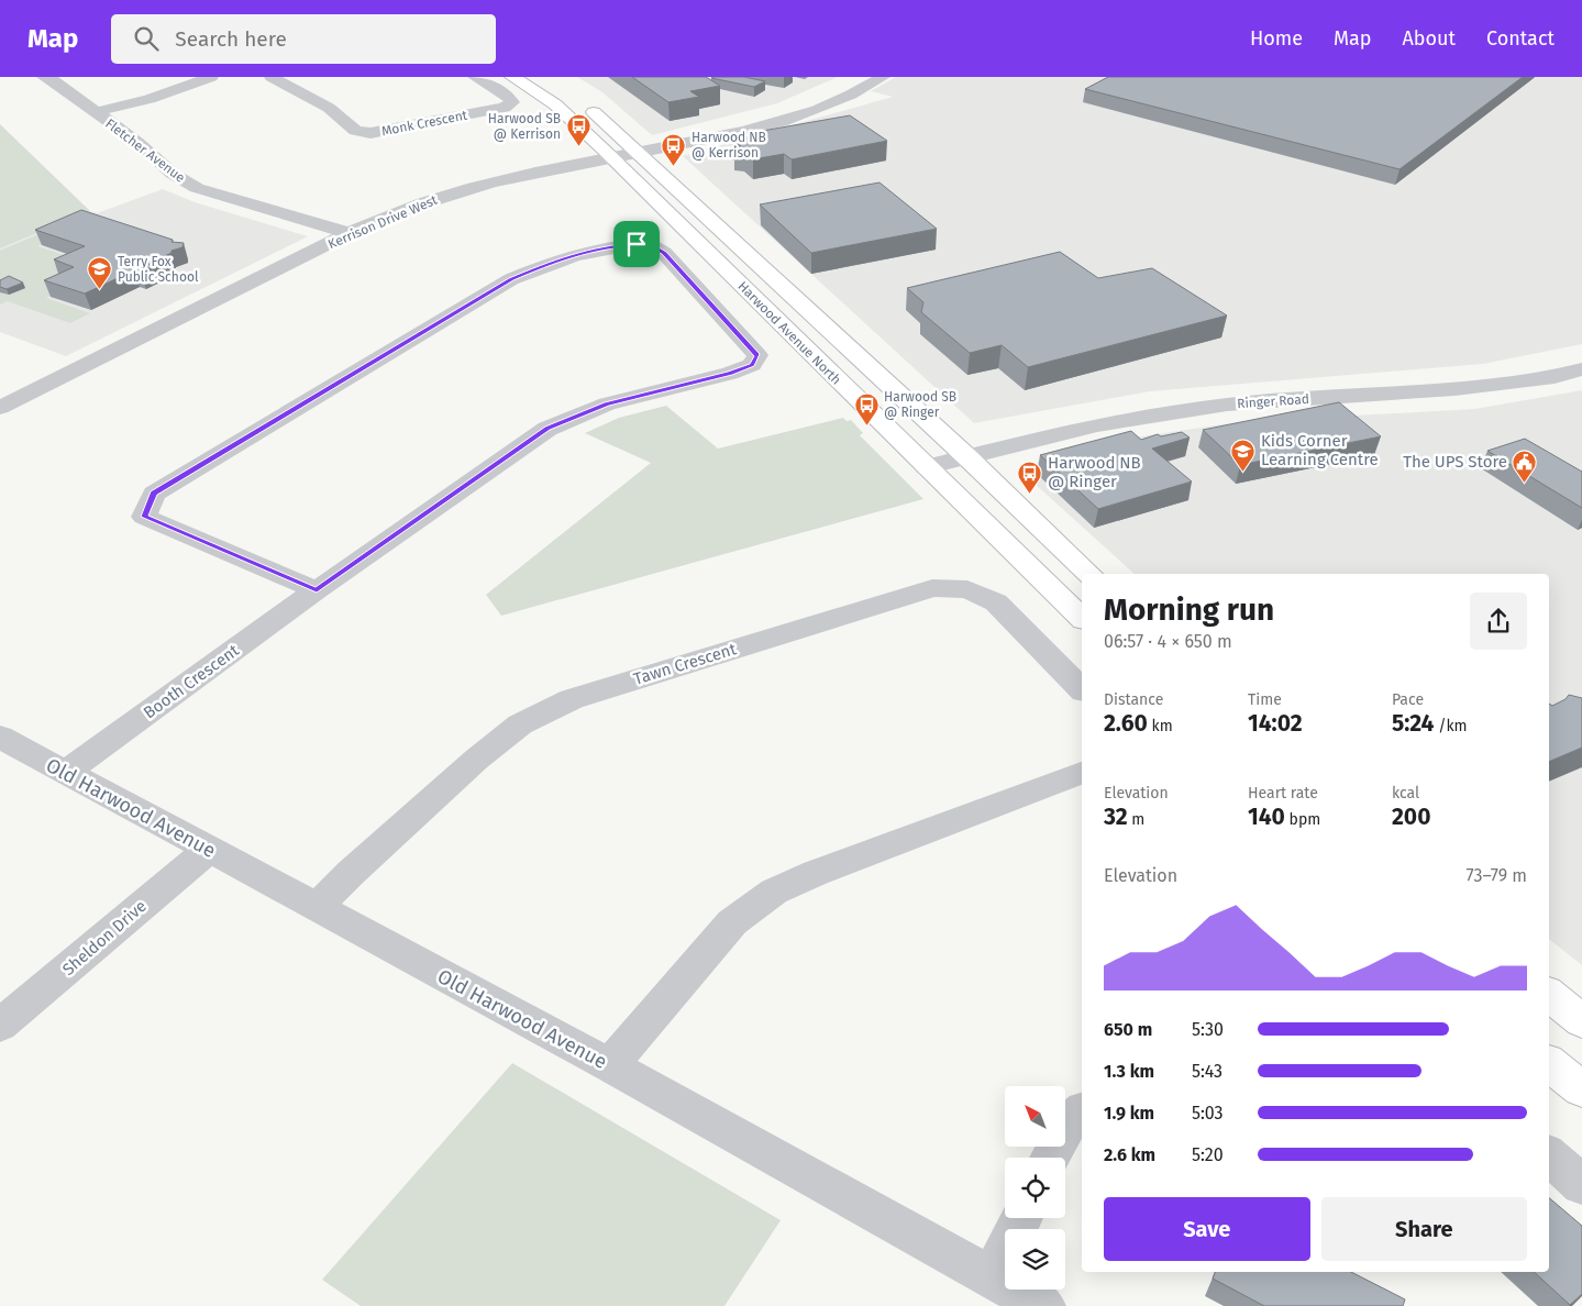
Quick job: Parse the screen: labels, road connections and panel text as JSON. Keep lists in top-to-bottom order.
{
  "streets": {
    "main road": ["Harwood Avenue North"],
    "street": [
      "Monk Crescent",
      "Fletcher Avenue",
      "Kerrison Drive West",
      "Ringer Road",
      "Tawn Crescent",
      "Booth Crescent",
      "Old Harwood Avenue",
      "Sheldon Drive"
    ]
  },
  "crossings": [
    ["Fletcher Avenue", "Kerrison Drive West"],
    ["Kerrison Drive West", "Harwood Avenue North"],
    ["Harwood Avenue North", "Ringer Road"],
    ["Tawn Crescent", "Old Harwood Avenue"],
    ["Booth Crescent", "Old Harwood Avenue"],
    ["Old Harwood Avenue", "Sheldon Drive"]
  ],
  "places": {
    "bus stop": [
      "Harwood SB @ Kerrison",
      "Harwood NB @ Kerrison",
      "Harwood SB @ Ringer",
      "Harwood NB @ Ringer"
    ],
    "school or university": ["Terry Fox Public School", "Kids Corner Learning Centre"],
    "public building": ["The UPS Store"]
  },
  "north": "top left",
  "page": {
    "header": "Map",
    "search": "Search here",
    "nav": [
      "Home",
      "Map",
      "About",
      "Contact"
    ],
    "heading": ["Morning run", "06:57 · 4 × 650 m"],
    "stats": [
      ["Distance", "2.60 km"],
      ["Time", "14:02"],
      ["Pace", "5:24 /km"],
      ["Elevation", "32 m"],
      ["Heart rate", "140 bpm"],
      ["kcal", "200"]
    ],
    "chart": ["Elevation", "73–79 m"],
    "list": [
      {
        "name": "650 m",
        "note": "5:30"
      },
      {
        "name": "1.3 km",
        "note": "5:43"
      },
      {
        "name": "1.9 km",
        "note": "5:03"
      },
      {
        "name": "2.6 km",
        "note": "5:20"
      }
    ],
    "buttons": ["Save", "Share"]
  }
}
